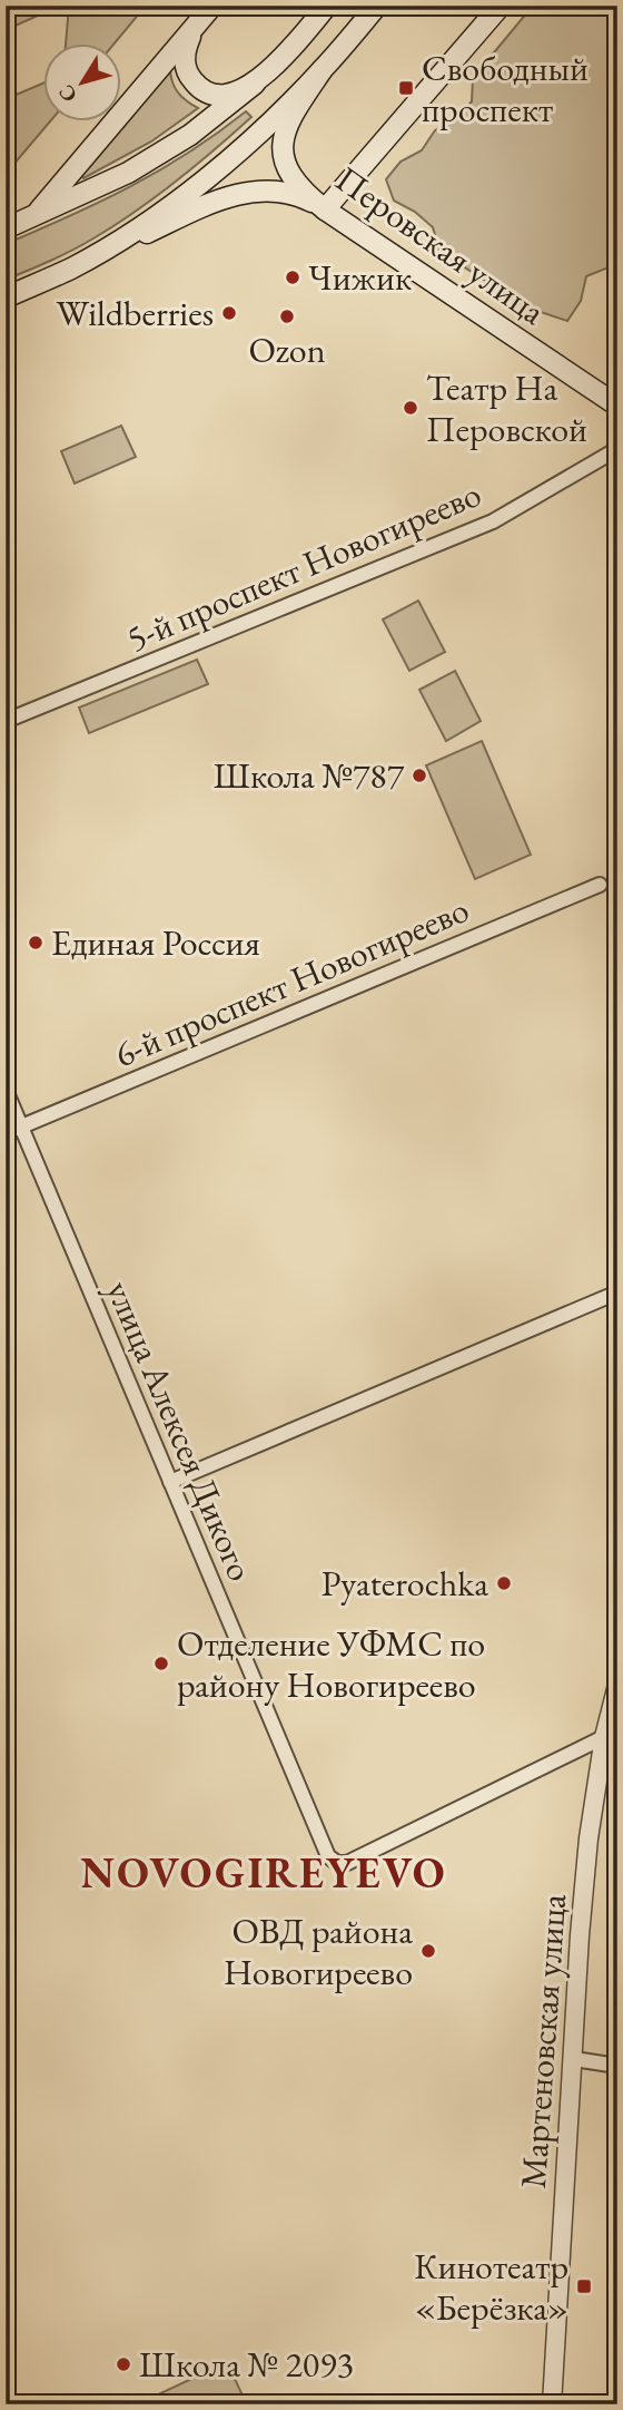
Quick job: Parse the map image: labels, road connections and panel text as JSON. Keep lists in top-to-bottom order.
{
  "streets": {
    "main road": ["Перовская улица"],
    "street": [
      "5-й проспект Новогиреево",
      "6-й проспект Новогиреево",
      "улица Алексея Дикого",
      "Мартеновская улица"
    ]
  },
  "crossings": [
    ["6-й проспект Новогиреево", "улица Алексея Дикого"],
    ["улица Алексея Дикого", "Мартеновская улица"]
  ],
  "districts": ["NOVOGIREYEVO"],
  "places": {
    "transit": ["Свободный проспект", "Кинотеатр «Берёзка»"],
    "other": [
      "Чижик",
      "Wildberries",
      "Ozon",
      "Театр На Перовской",
      "Школа №787",
      "Единая Россия",
      "Pyaterochka",
      "Отделение УФМС по району Новогиреево",
      "ОВД района Новогиреево",
      "Школа № 2093"
    ]
  },
  "north": "bottom left"
}
